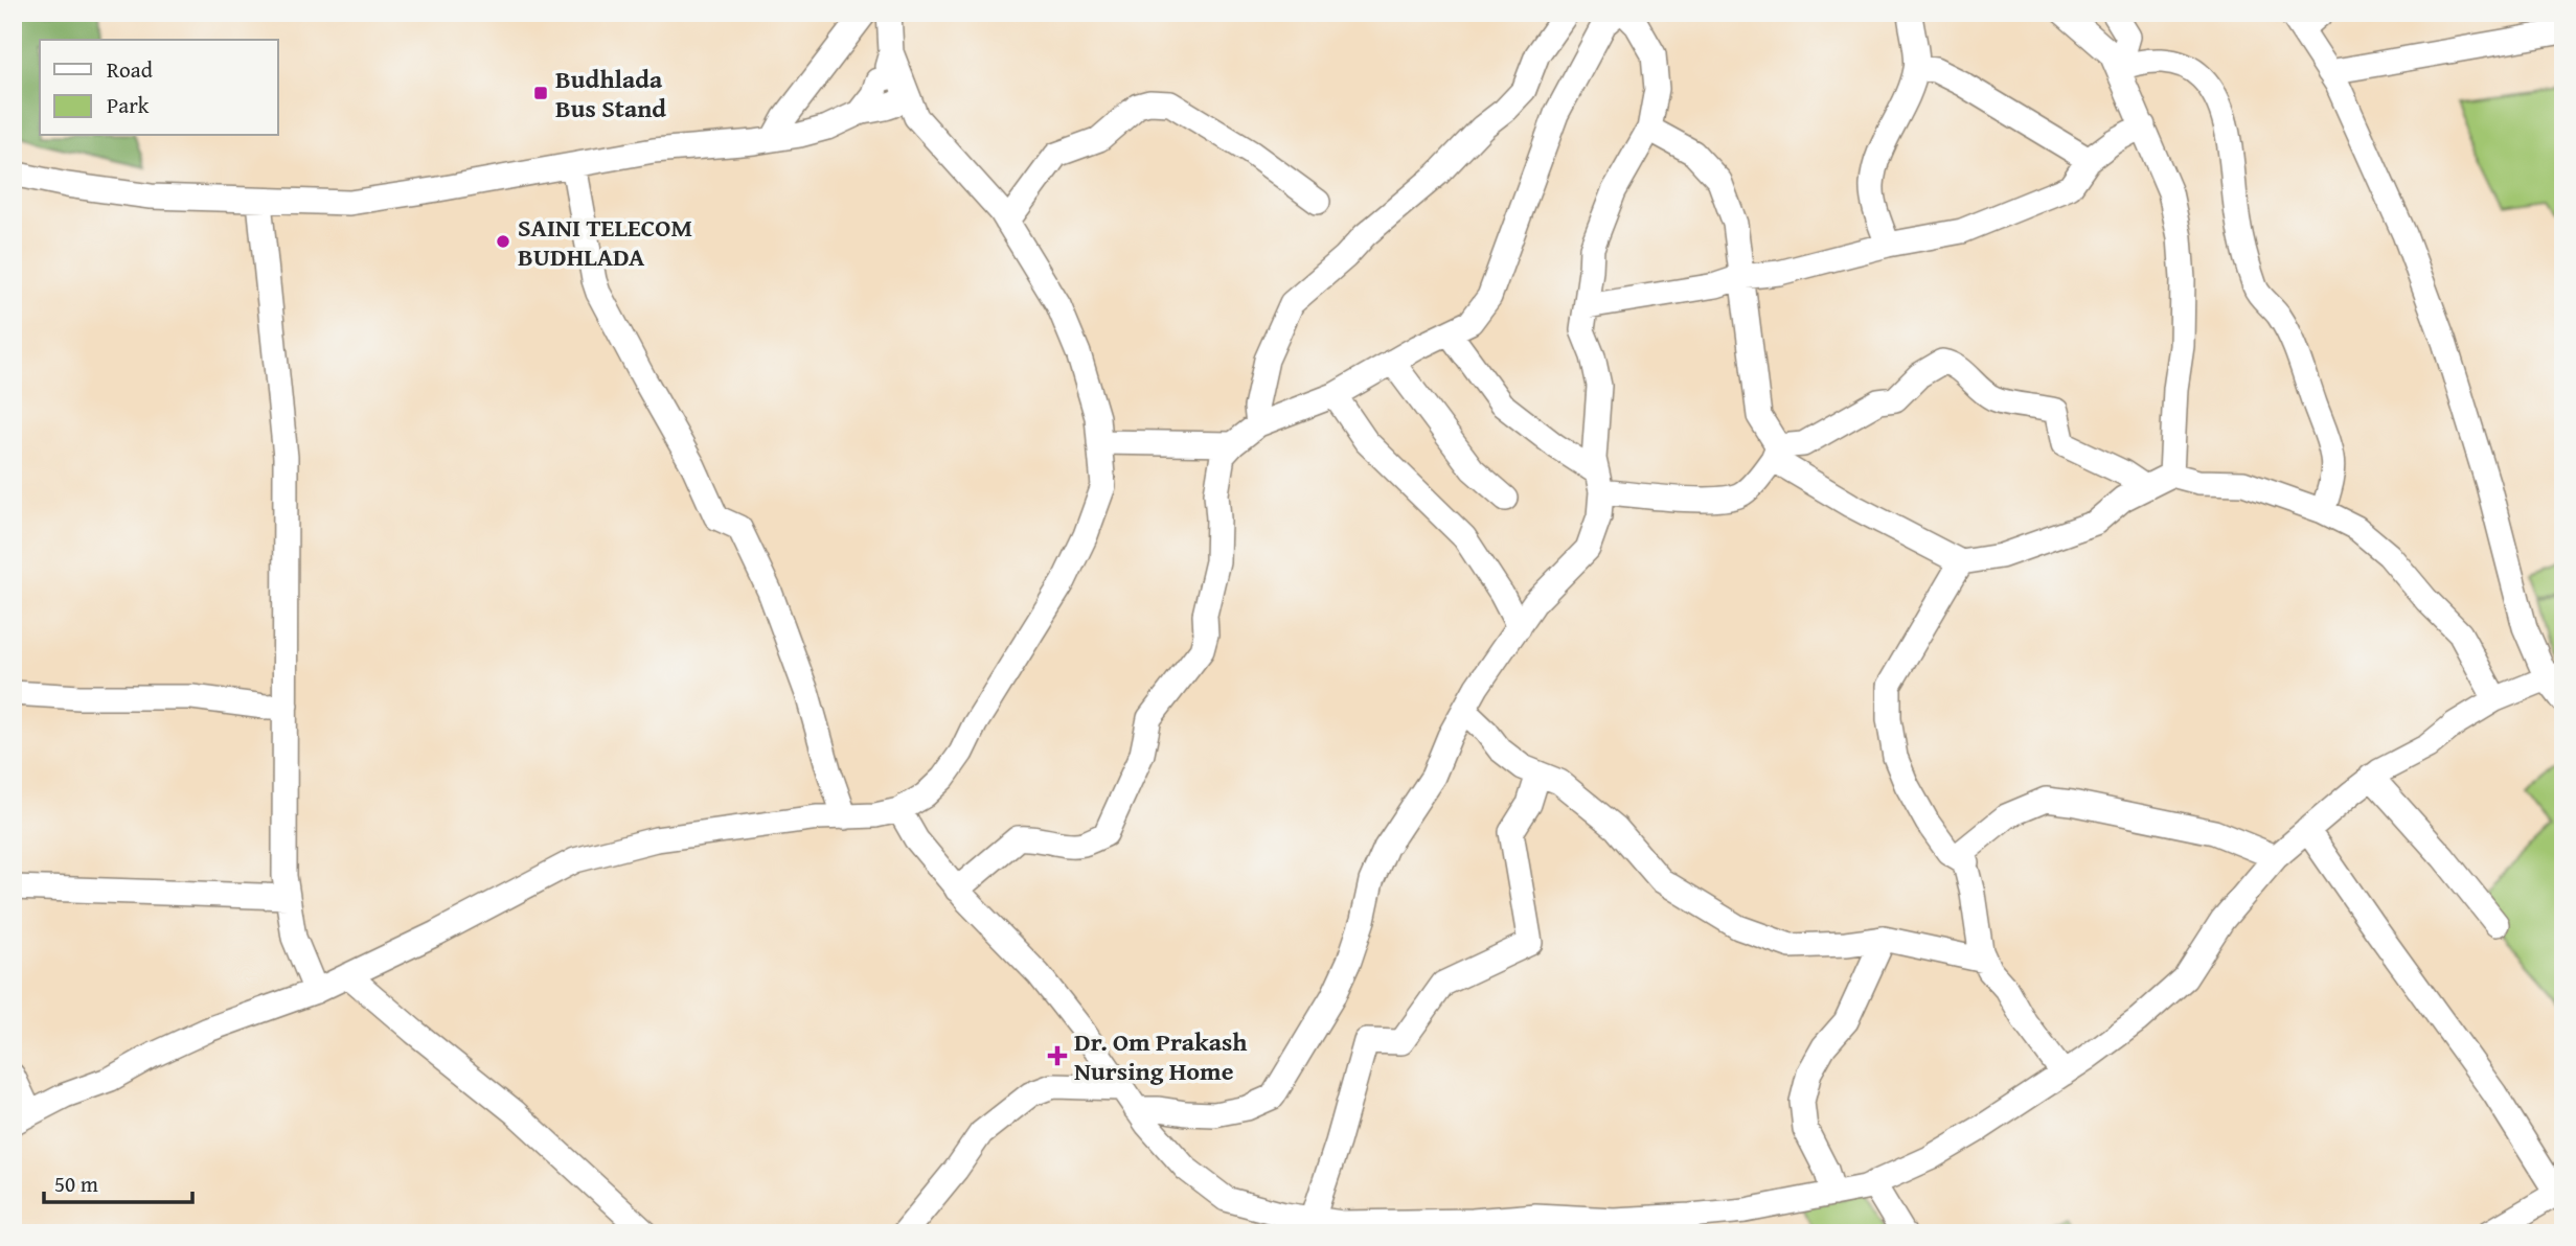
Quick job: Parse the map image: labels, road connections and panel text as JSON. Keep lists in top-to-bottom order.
{
  "places": {
    "transit": ["Budhlada Bus Stand"],
    "other": ["SAINI TELECOM BUDHLADA"],
    "health": ["Dr. Om Prakash Nursing Home"]
  },
  "legend": ["Road", "Park"],
  "scale_bar": "50 m"
}
